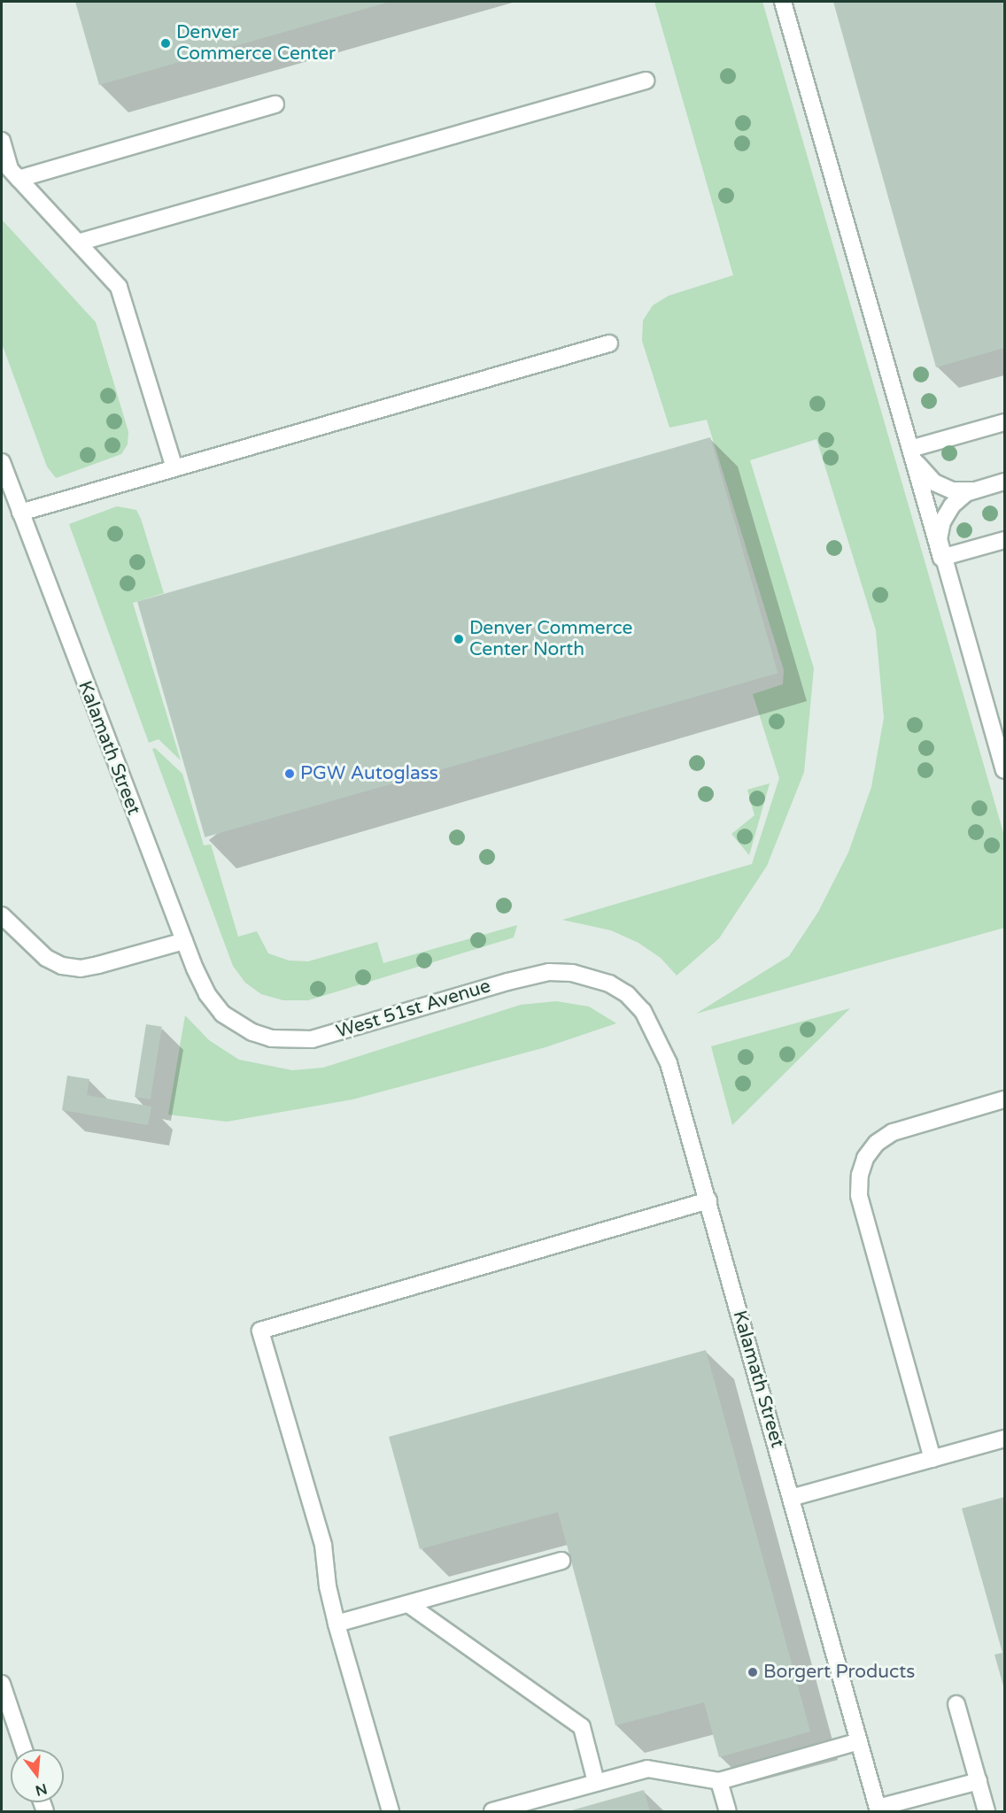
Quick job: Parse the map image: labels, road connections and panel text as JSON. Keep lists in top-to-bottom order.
{
  "streets": {
    "street": ["Kalamath Street", "West 51st Avenue"]
  },
  "crossings": [
    ["Kalamath Street", "West 51st Avenue"]
  ],
  "places": [
    "Denver Commerce Center",
    "Denver Commerce Center North",
    "PGW Autoglass",
    "Borgert Products"
  ],
  "north": "bottom"
}
